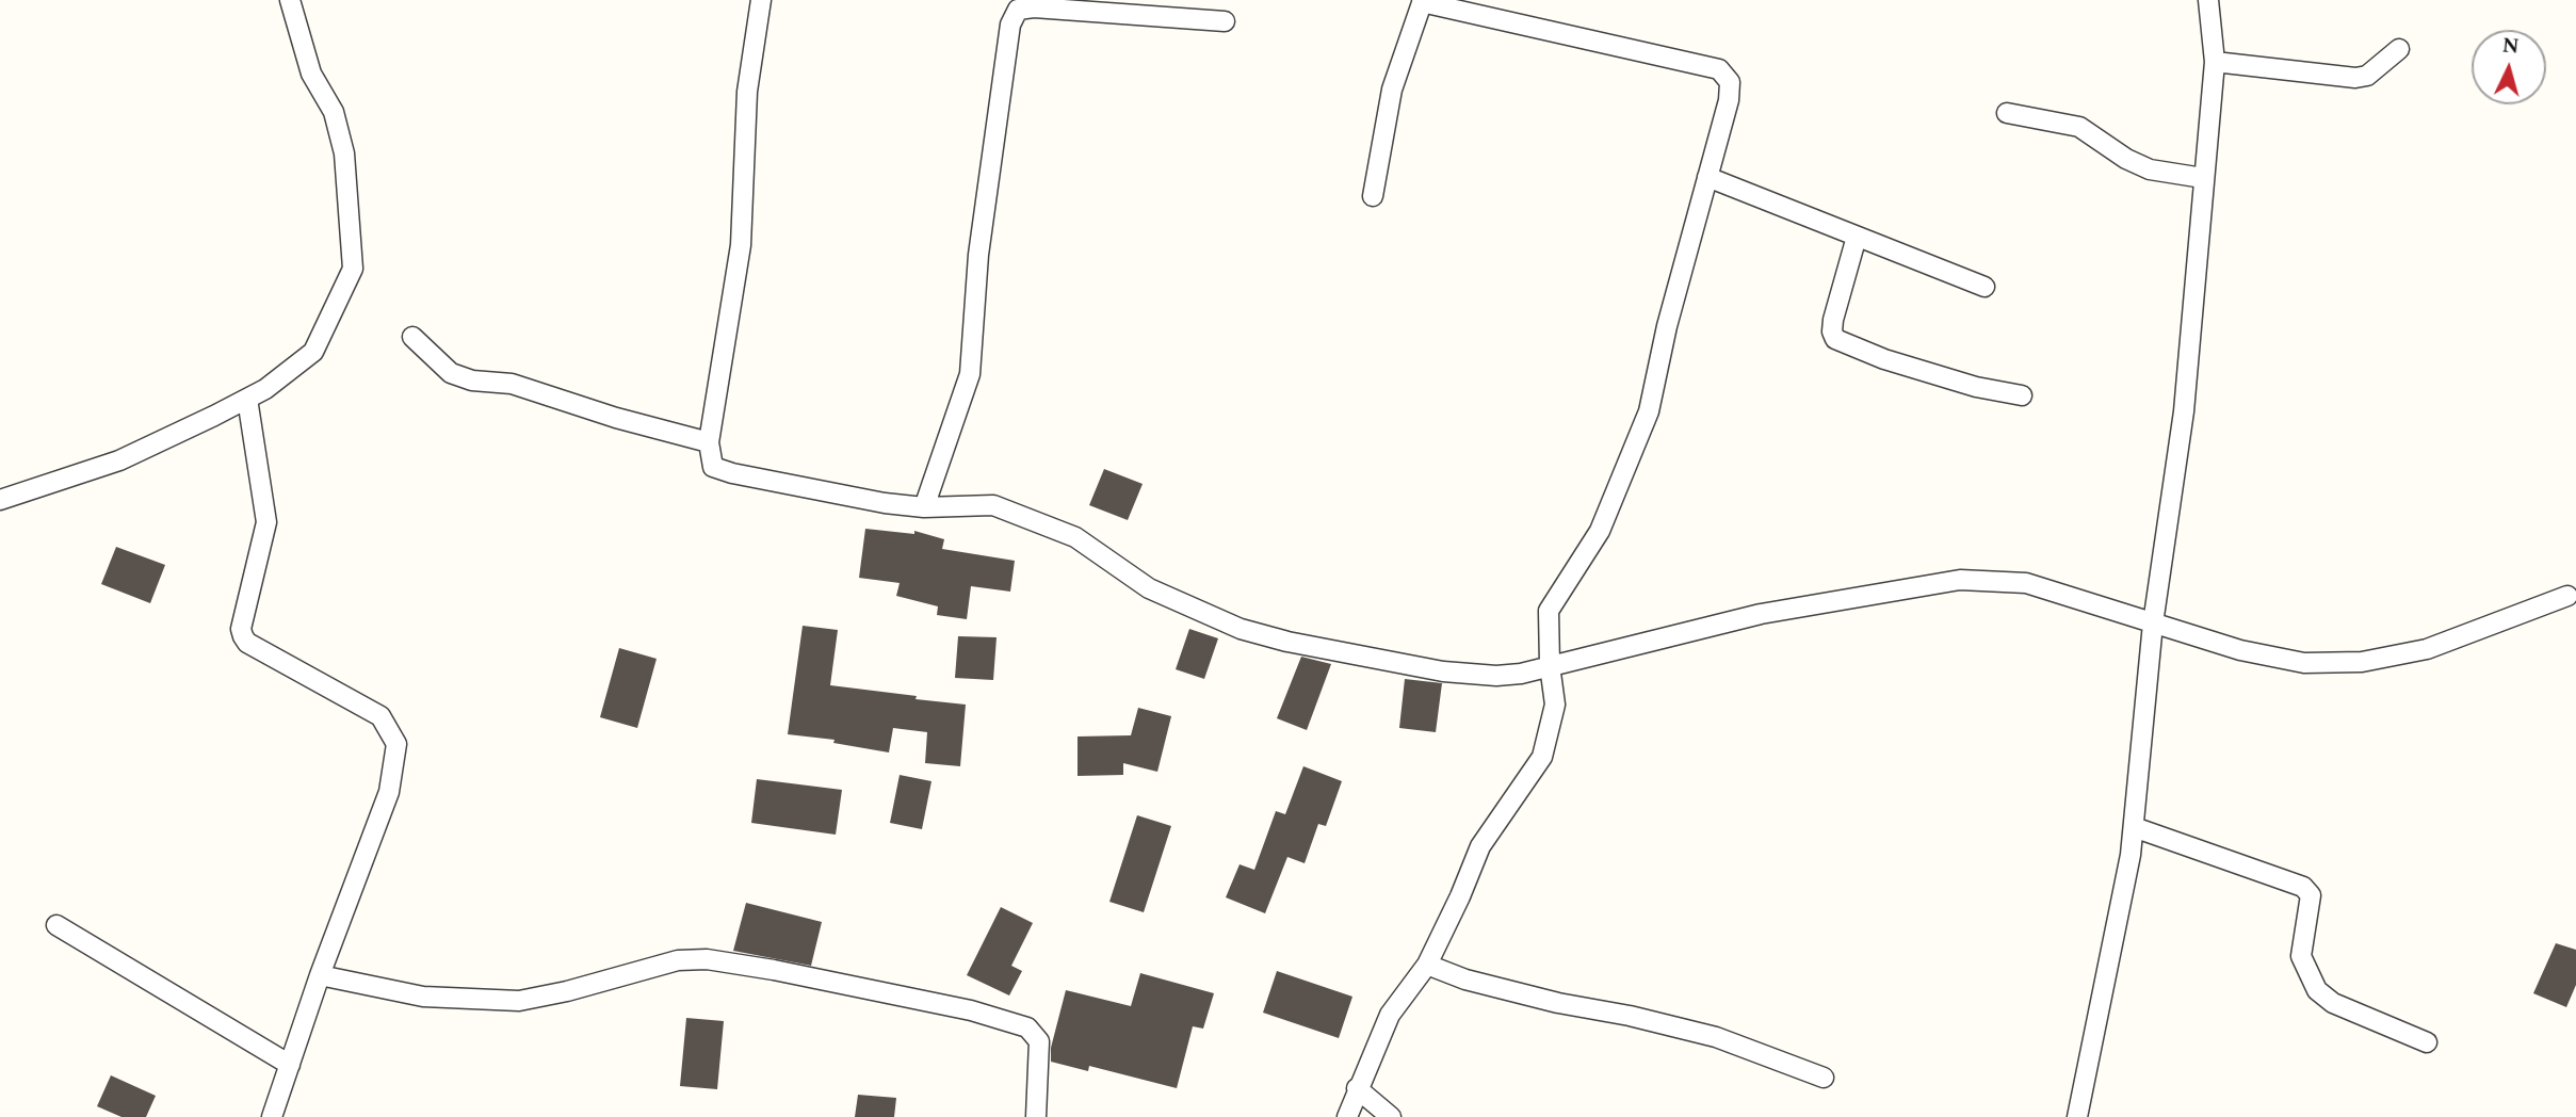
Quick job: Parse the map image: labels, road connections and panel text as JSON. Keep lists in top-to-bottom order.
{
  "north": "top"
}
